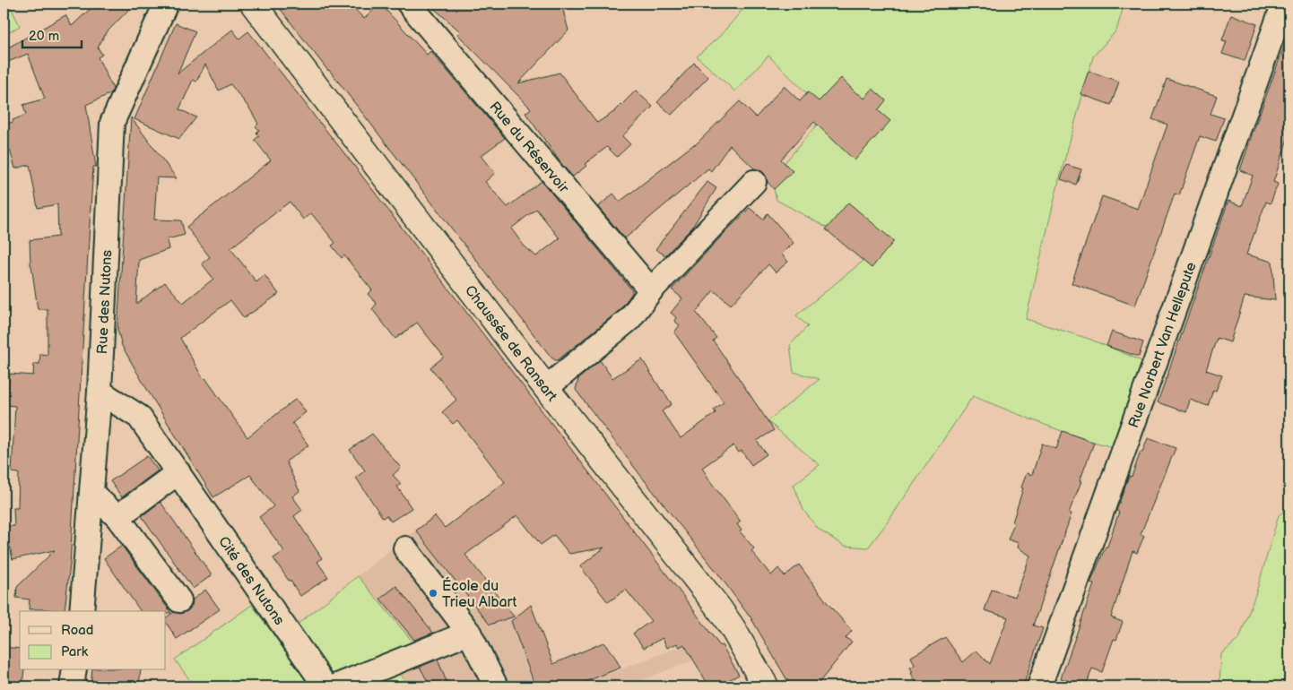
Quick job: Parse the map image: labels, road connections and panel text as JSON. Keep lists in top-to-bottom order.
{
  "streets": {
    "main road": ["Chaussée de Ransart"],
    "street": [
      "Rue du Réservoir",
      "Rue des Nutons",
      "Rue Norbert Van Hellepute",
      "Cité des Nutons"
    ]
  },
  "crossings": [
    ["Rue des Nutons", "Cité des Nutons"]
  ],
  "places": ["École du Trieu Albart"],
  "legend": ["Road", "Park"],
  "scale_bar": "20 m"
}
